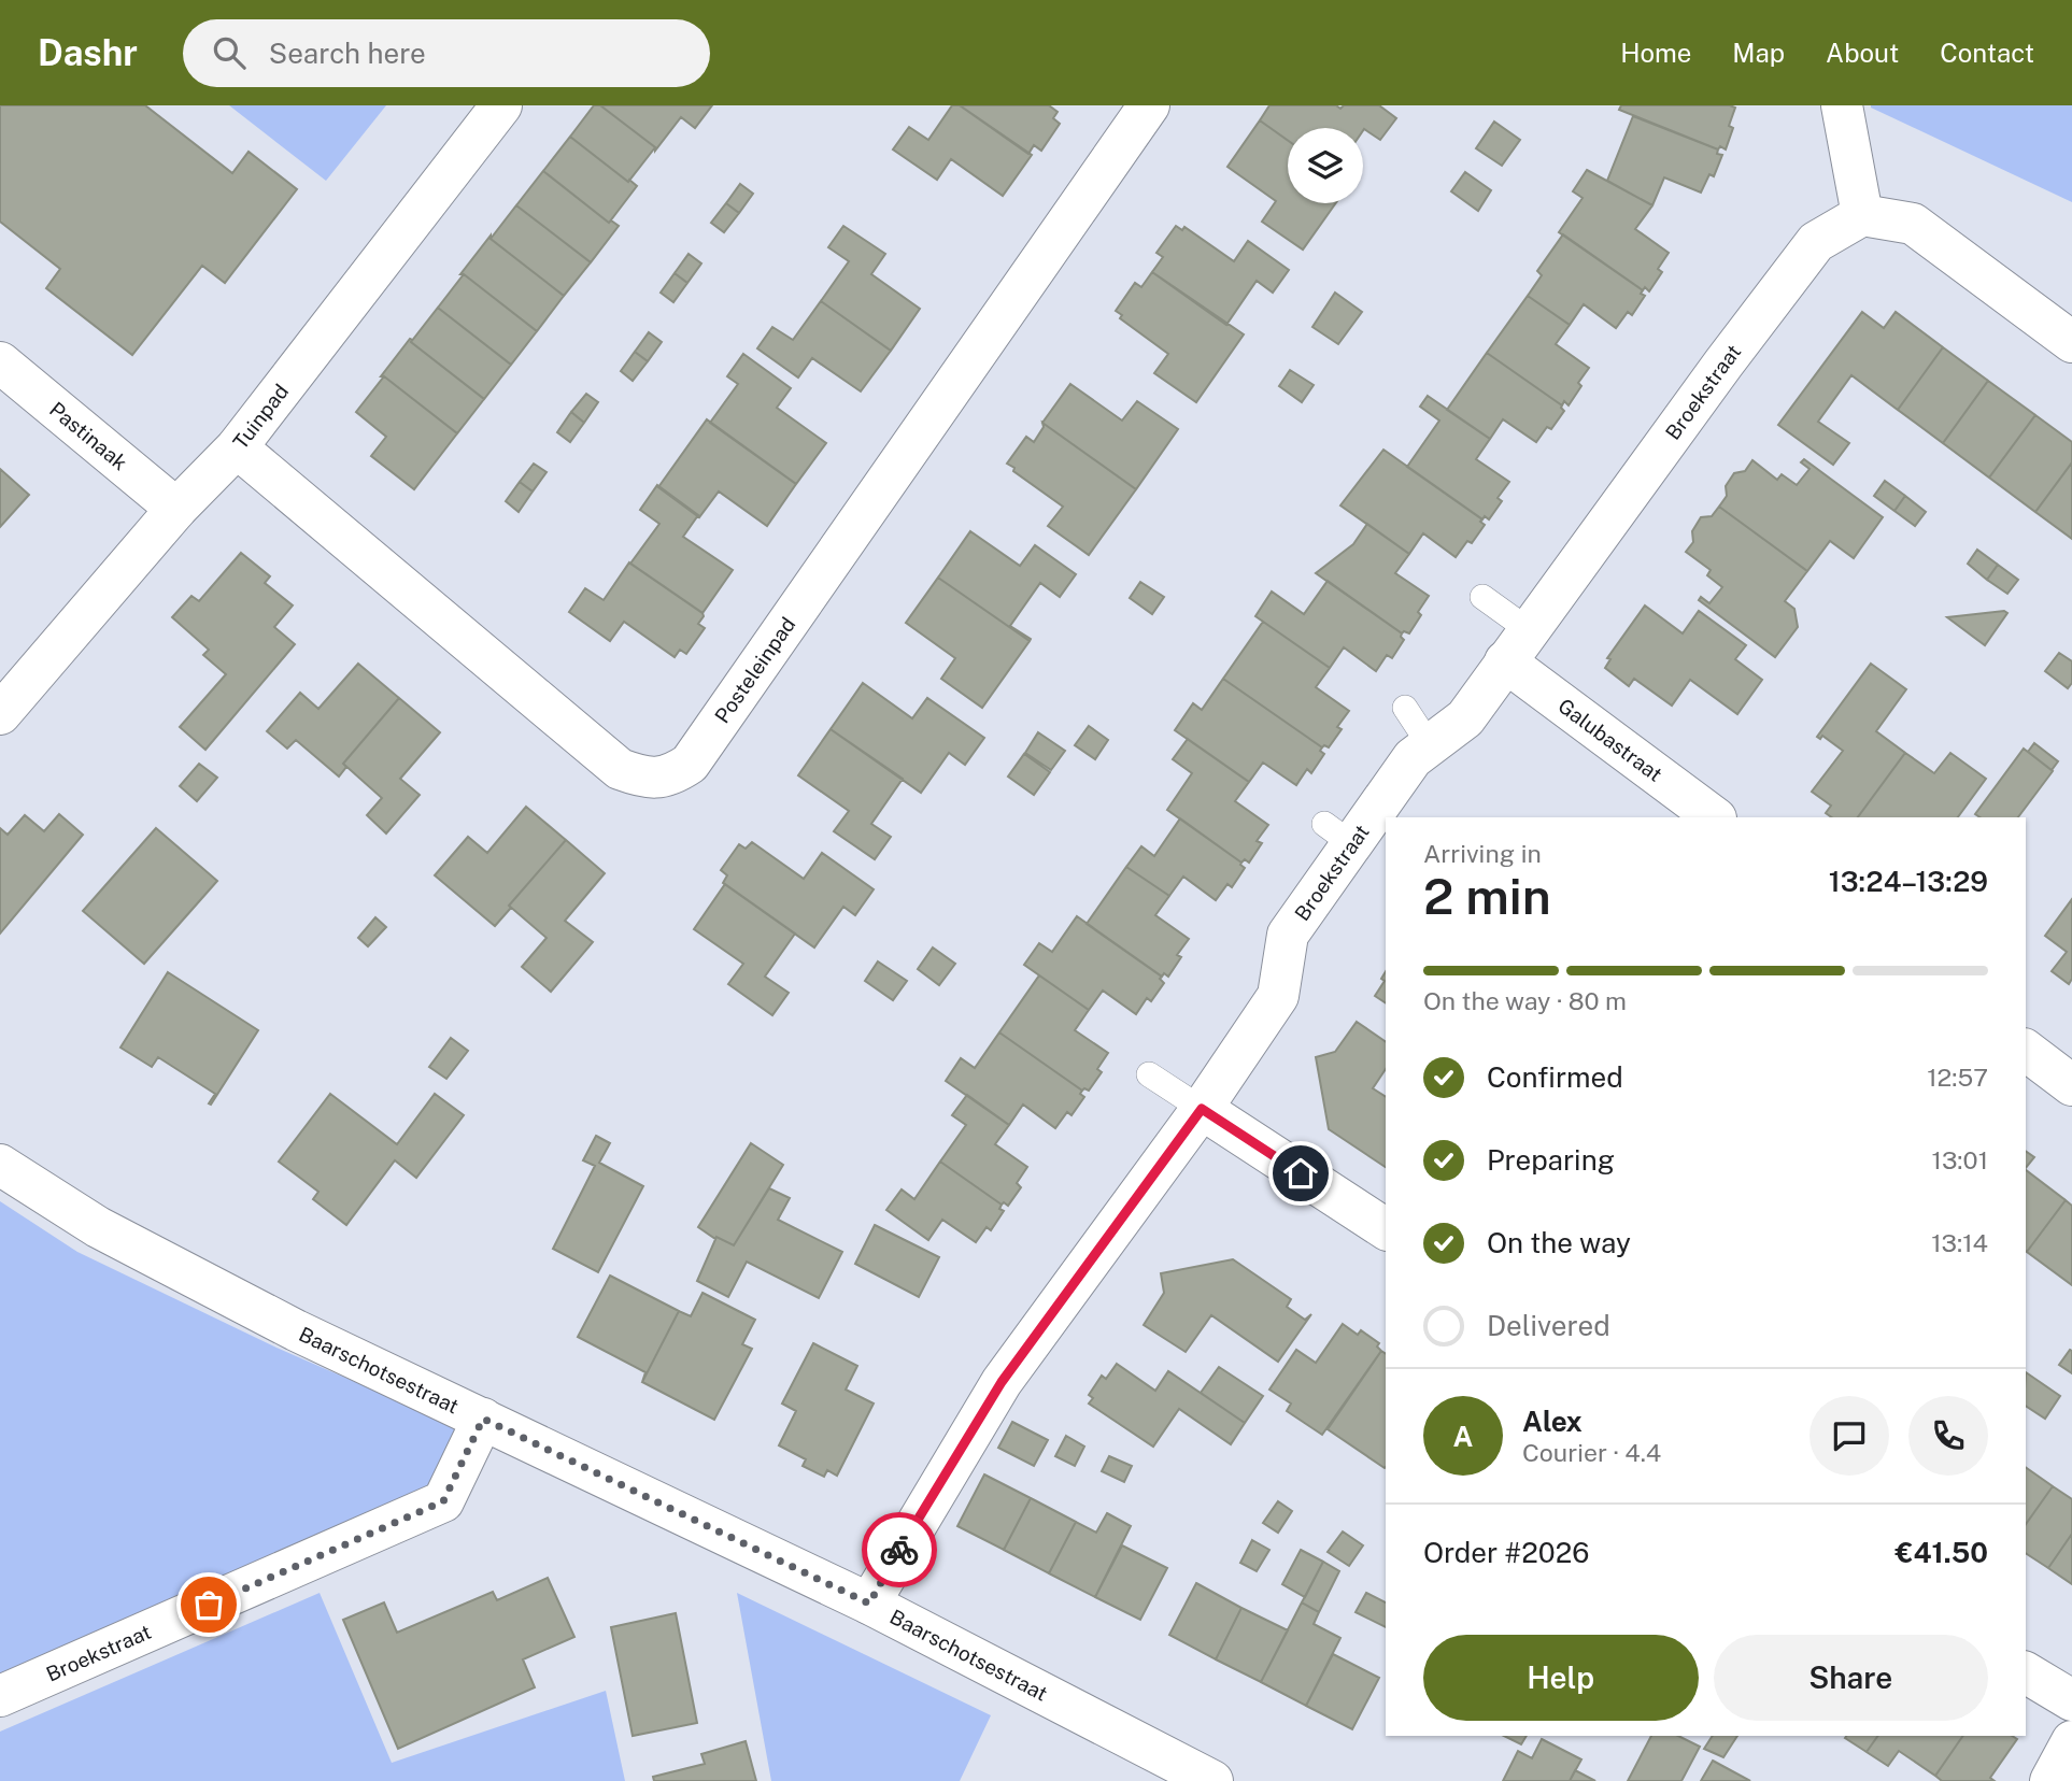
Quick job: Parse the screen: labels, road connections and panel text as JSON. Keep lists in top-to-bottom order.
{
  "streets": {
    "street": [
      "Broekstraat",
      "Tuinpad",
      "Pastinaak",
      "Posteleinpad",
      "Galubastraat",
      "Baarschotsestraat"
    ]
  },
  "crossings": [
    ["Broekstraat", "Galubastraat"],
    ["Broekstraat", "Baarschotsestraat"],
    ["Tuinpad", "Pastinaak"],
    ["Tuinpad", "Posteleinpad"]
  ],
  "page": {
    "header": "Dashr",
    "search": "Search here",
    "nav": [
      "Home",
      "Map",
      "About",
      "Contact"
    ],
    "heading": ["2 min", "Arriving in", "13:24–13:29"],
    "panel": [
      "Alex",
      "Courier · 4.4",
      "Order #2026",
      "€41.50"
    ],
    "bar": "On the way · 80 m",
    "list": [
      ["Confirmed", "12:57"],
      ["Preparing", "13:01"],
      ["On the way", "13:14"],
      "Delivered"
    ],
    "round": "A",
    "buttons": ["Help", "Share"]
  }
}
